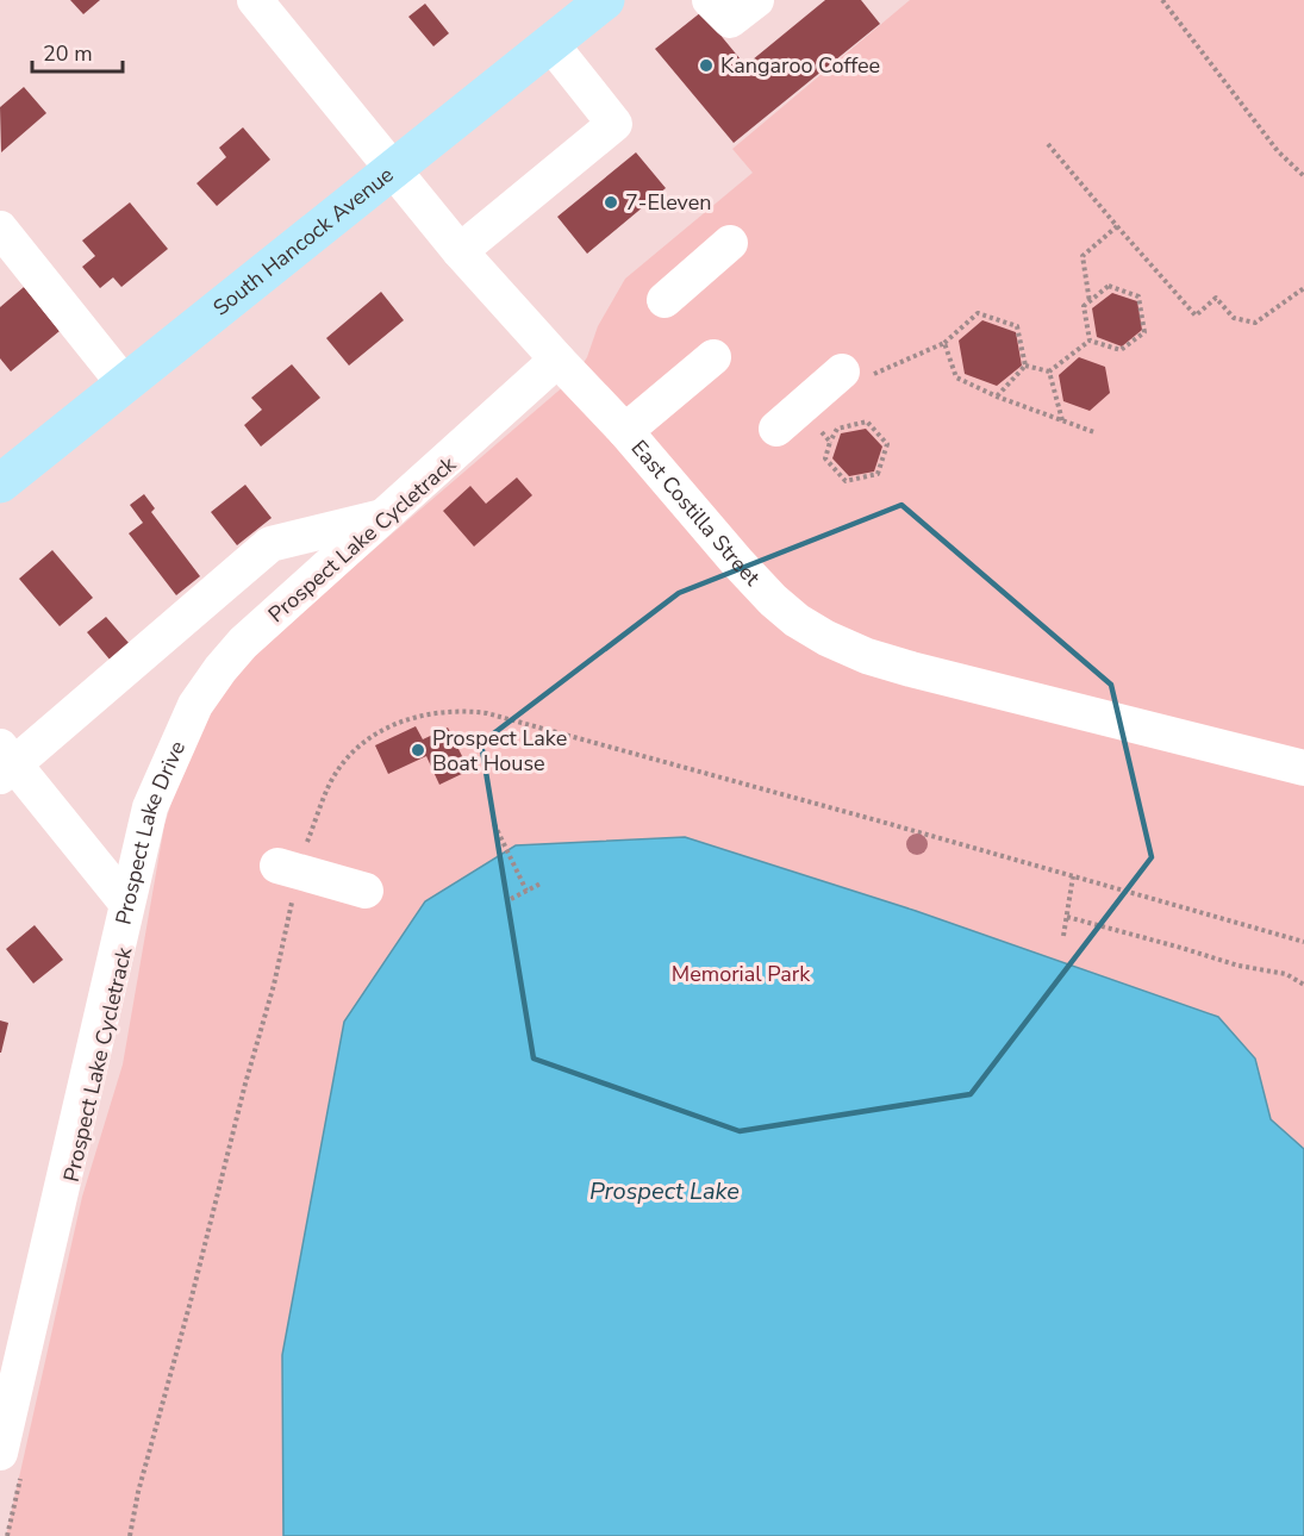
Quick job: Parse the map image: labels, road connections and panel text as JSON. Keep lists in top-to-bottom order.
{
  "streets": {
    "main road": ["South Hancock Avenue"],
    "street": ["East Costilla Street", "Prospect Lake Drive"]
  },
  "crossings": [
    ["South Hancock Avenue", "East Costilla Street"],
    ["East Costilla Street", "Prospect Lake Drive"]
  ],
  "water": ["Prospect Lake"],
  "parks": ["Memorial Park"],
  "places": ["Kangaroo Coffee", "7-Eleven", "Prospect Lake Boat House"],
  "scale_bar": "20 m"
}
